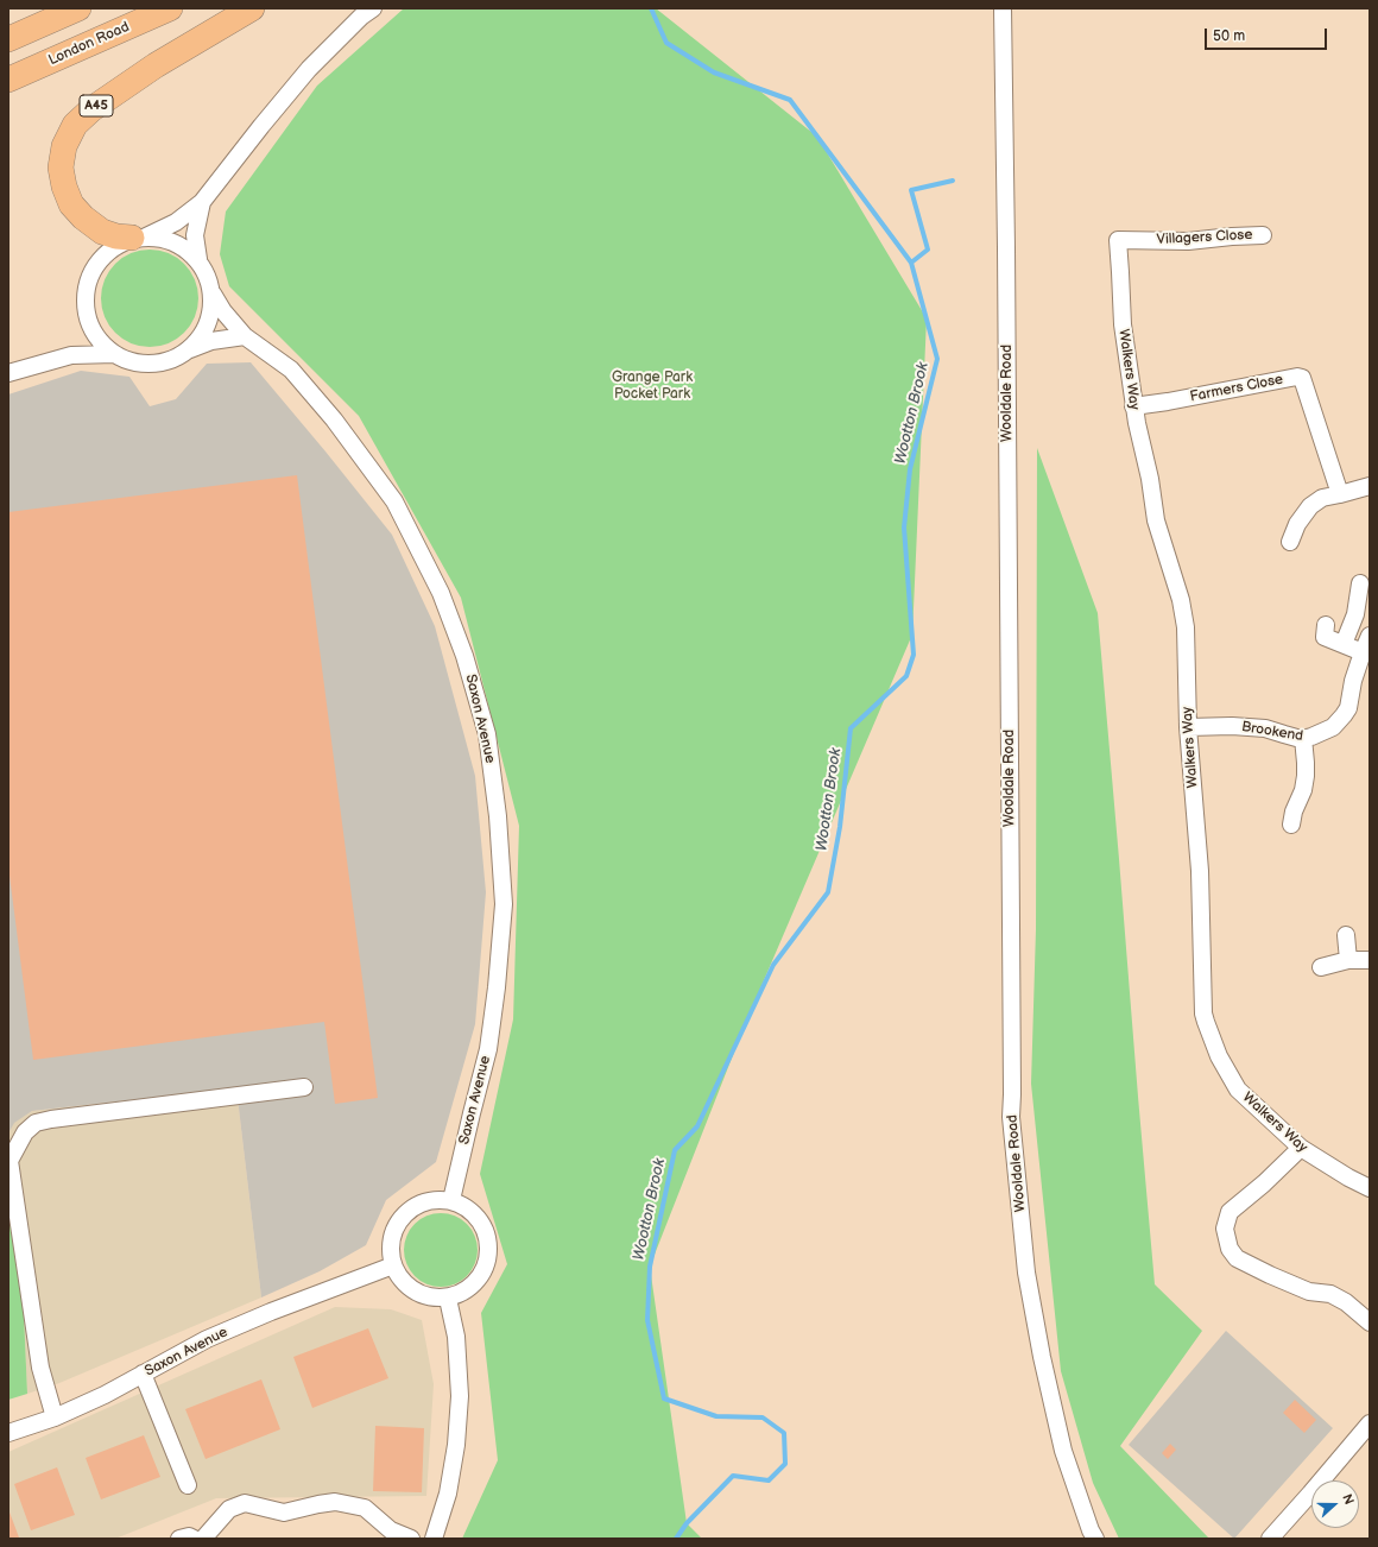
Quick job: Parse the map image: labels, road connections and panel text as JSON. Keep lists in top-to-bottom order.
{
  "streets": {
    "highway": ["London Road", "A45"],
    "street": [
      "Villagers Close",
      "Walkers Way",
      "Farmers Close",
      "Wooldale Road",
      "Saxon Avenue",
      "Brookend"
    ]
  },
  "crossings": [
    ["A45", "Saxon Avenue"],
    ["Villagers Close", "Walkers Way"],
    ["Walkers Way", "Farmers Close"],
    ["Walkers Way", "Brookend"]
  ],
  "water": ["Wootton Brook"],
  "parks": ["Grange Park Pocket Park"],
  "scale_bar": "50 m",
  "north": "right"
}
